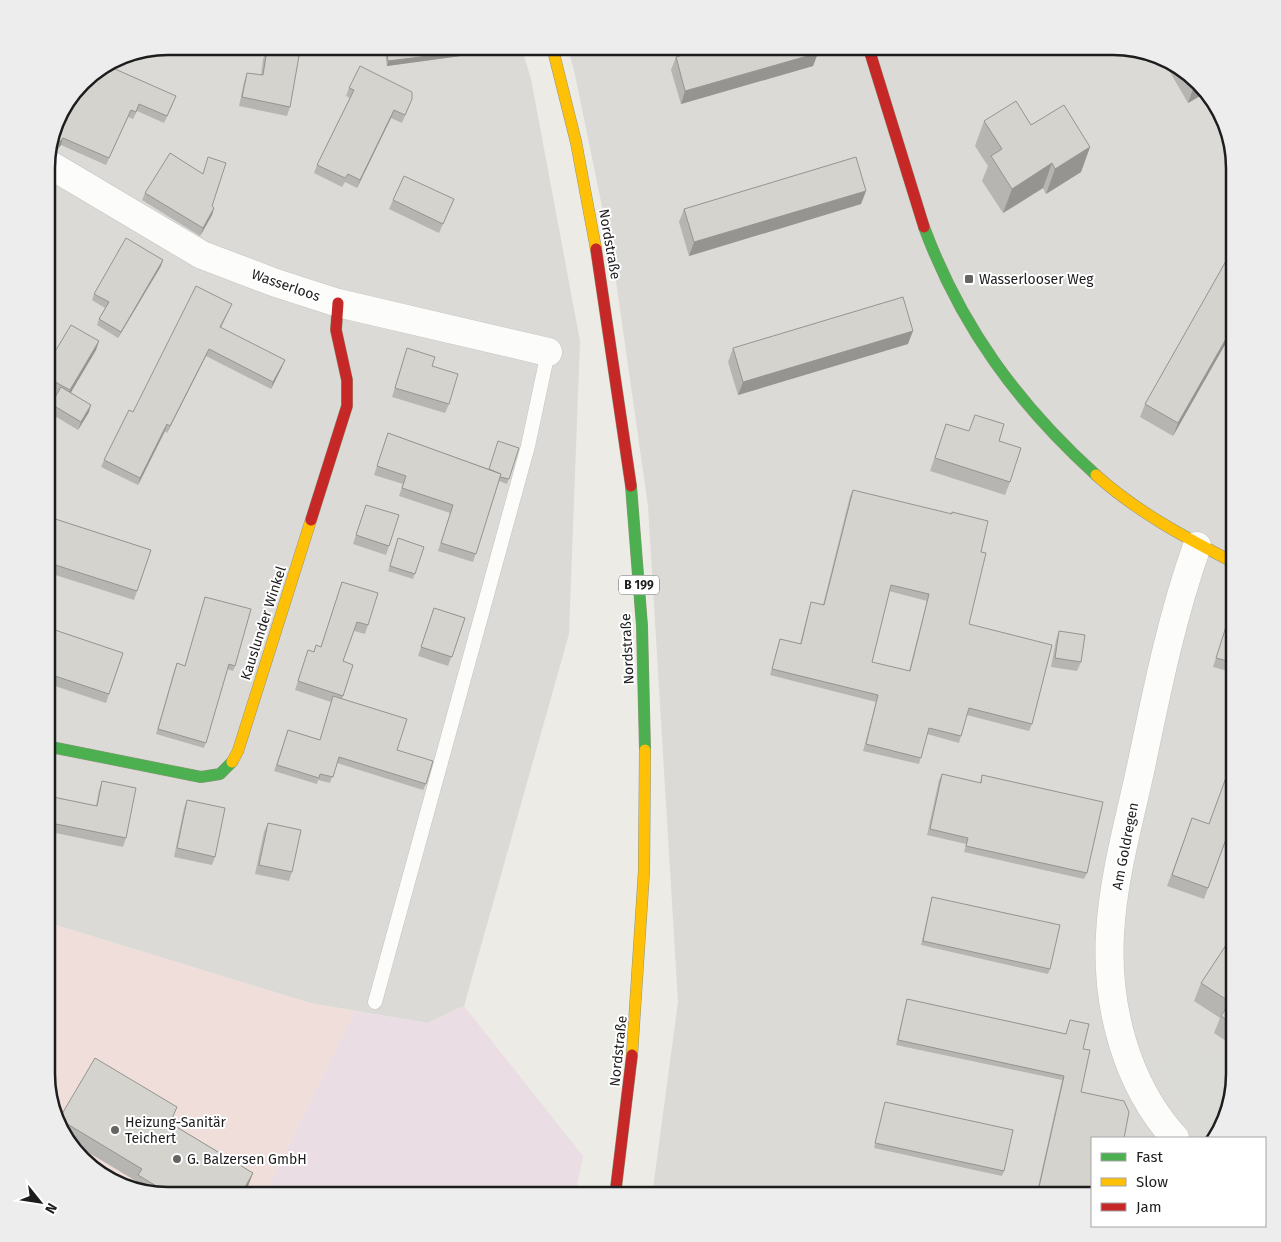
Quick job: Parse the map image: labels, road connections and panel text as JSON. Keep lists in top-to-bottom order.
{
  "streets": {
    "street": [
      "Nordstraße",
      "Wasserloos",
      "B 199",
      "Kauslunder Winkel",
      "Am Goldregen"
    ]
  },
  "crossings": [
    ["Wasserloos", "Kauslunder Winkel"]
  ],
  "places": {
    "transit": ["Wasserlooser Weg"],
    "other": ["Heizung-Sanitär Teichert", "G. Balzersen GmbH"]
  },
  "legend": ["Fast", "Slow", "Jam"],
  "north": "bottom right"
}
